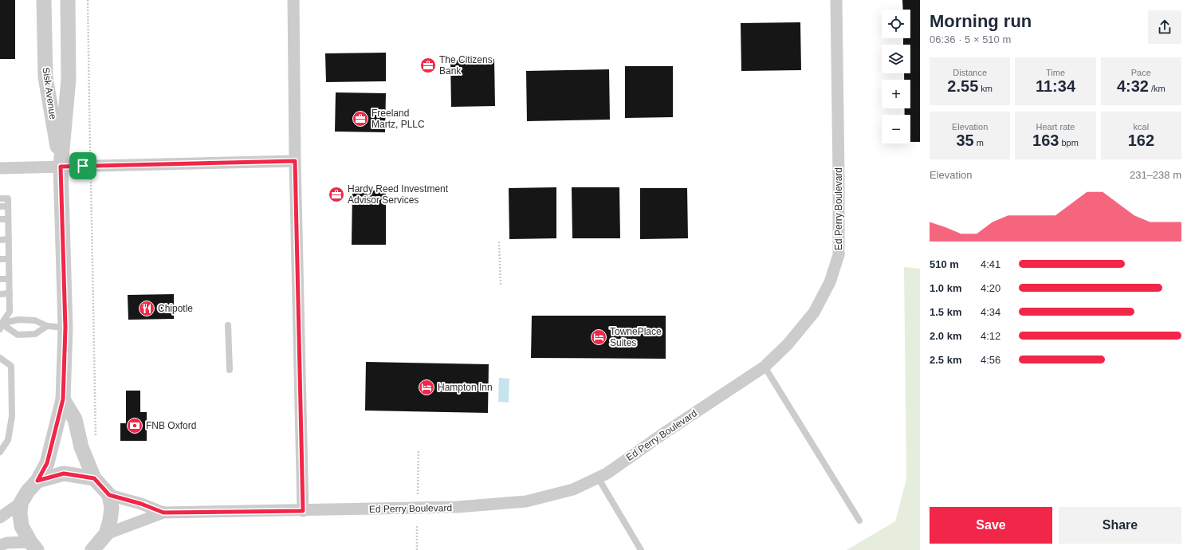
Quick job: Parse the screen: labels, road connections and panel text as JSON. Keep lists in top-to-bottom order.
{
  "streets": {
    "street": ["Sisk Avenue", "Ed Perry Boulevard"]
  },
  "places": {
    "office": ["The Citizens Bank", "Freeland Martz, PLLC", "Hardy Reed Investment Advisor Services"],
    "restaurant": ["Chipotle"],
    "hotel": ["TownePlace Suites", "Hampton Inn"],
    "bank": ["FNB Oxford"]
  },
  "page": {
    "heading": ["Morning run", "06:36 · 5 × 510 m"],
    "map_buttons": ["+", "−"],
    "stats": [
      ["Distance", "2.55 km"],
      ["Time", "11:34"],
      ["Pace", "4:32 /km"],
      ["Elevation", "35 m"],
      ["Heart rate", "163 bpm"],
      ["kcal", "162"]
    ],
    "chart": ["Elevation", "231–238 m"],
    "list": [
      {
        "name": "510 m",
        "note": "4:41"
      },
      {
        "name": "1.0 km",
        "note": "4:20"
      },
      {
        "name": "1.5 km",
        "note": "4:34"
      },
      {
        "name": "2.0 km",
        "note": "4:12"
      },
      {
        "name": "2.5 km",
        "note": "4:56"
      }
    ],
    "buttons": ["Save", "Share"]
  }
}
